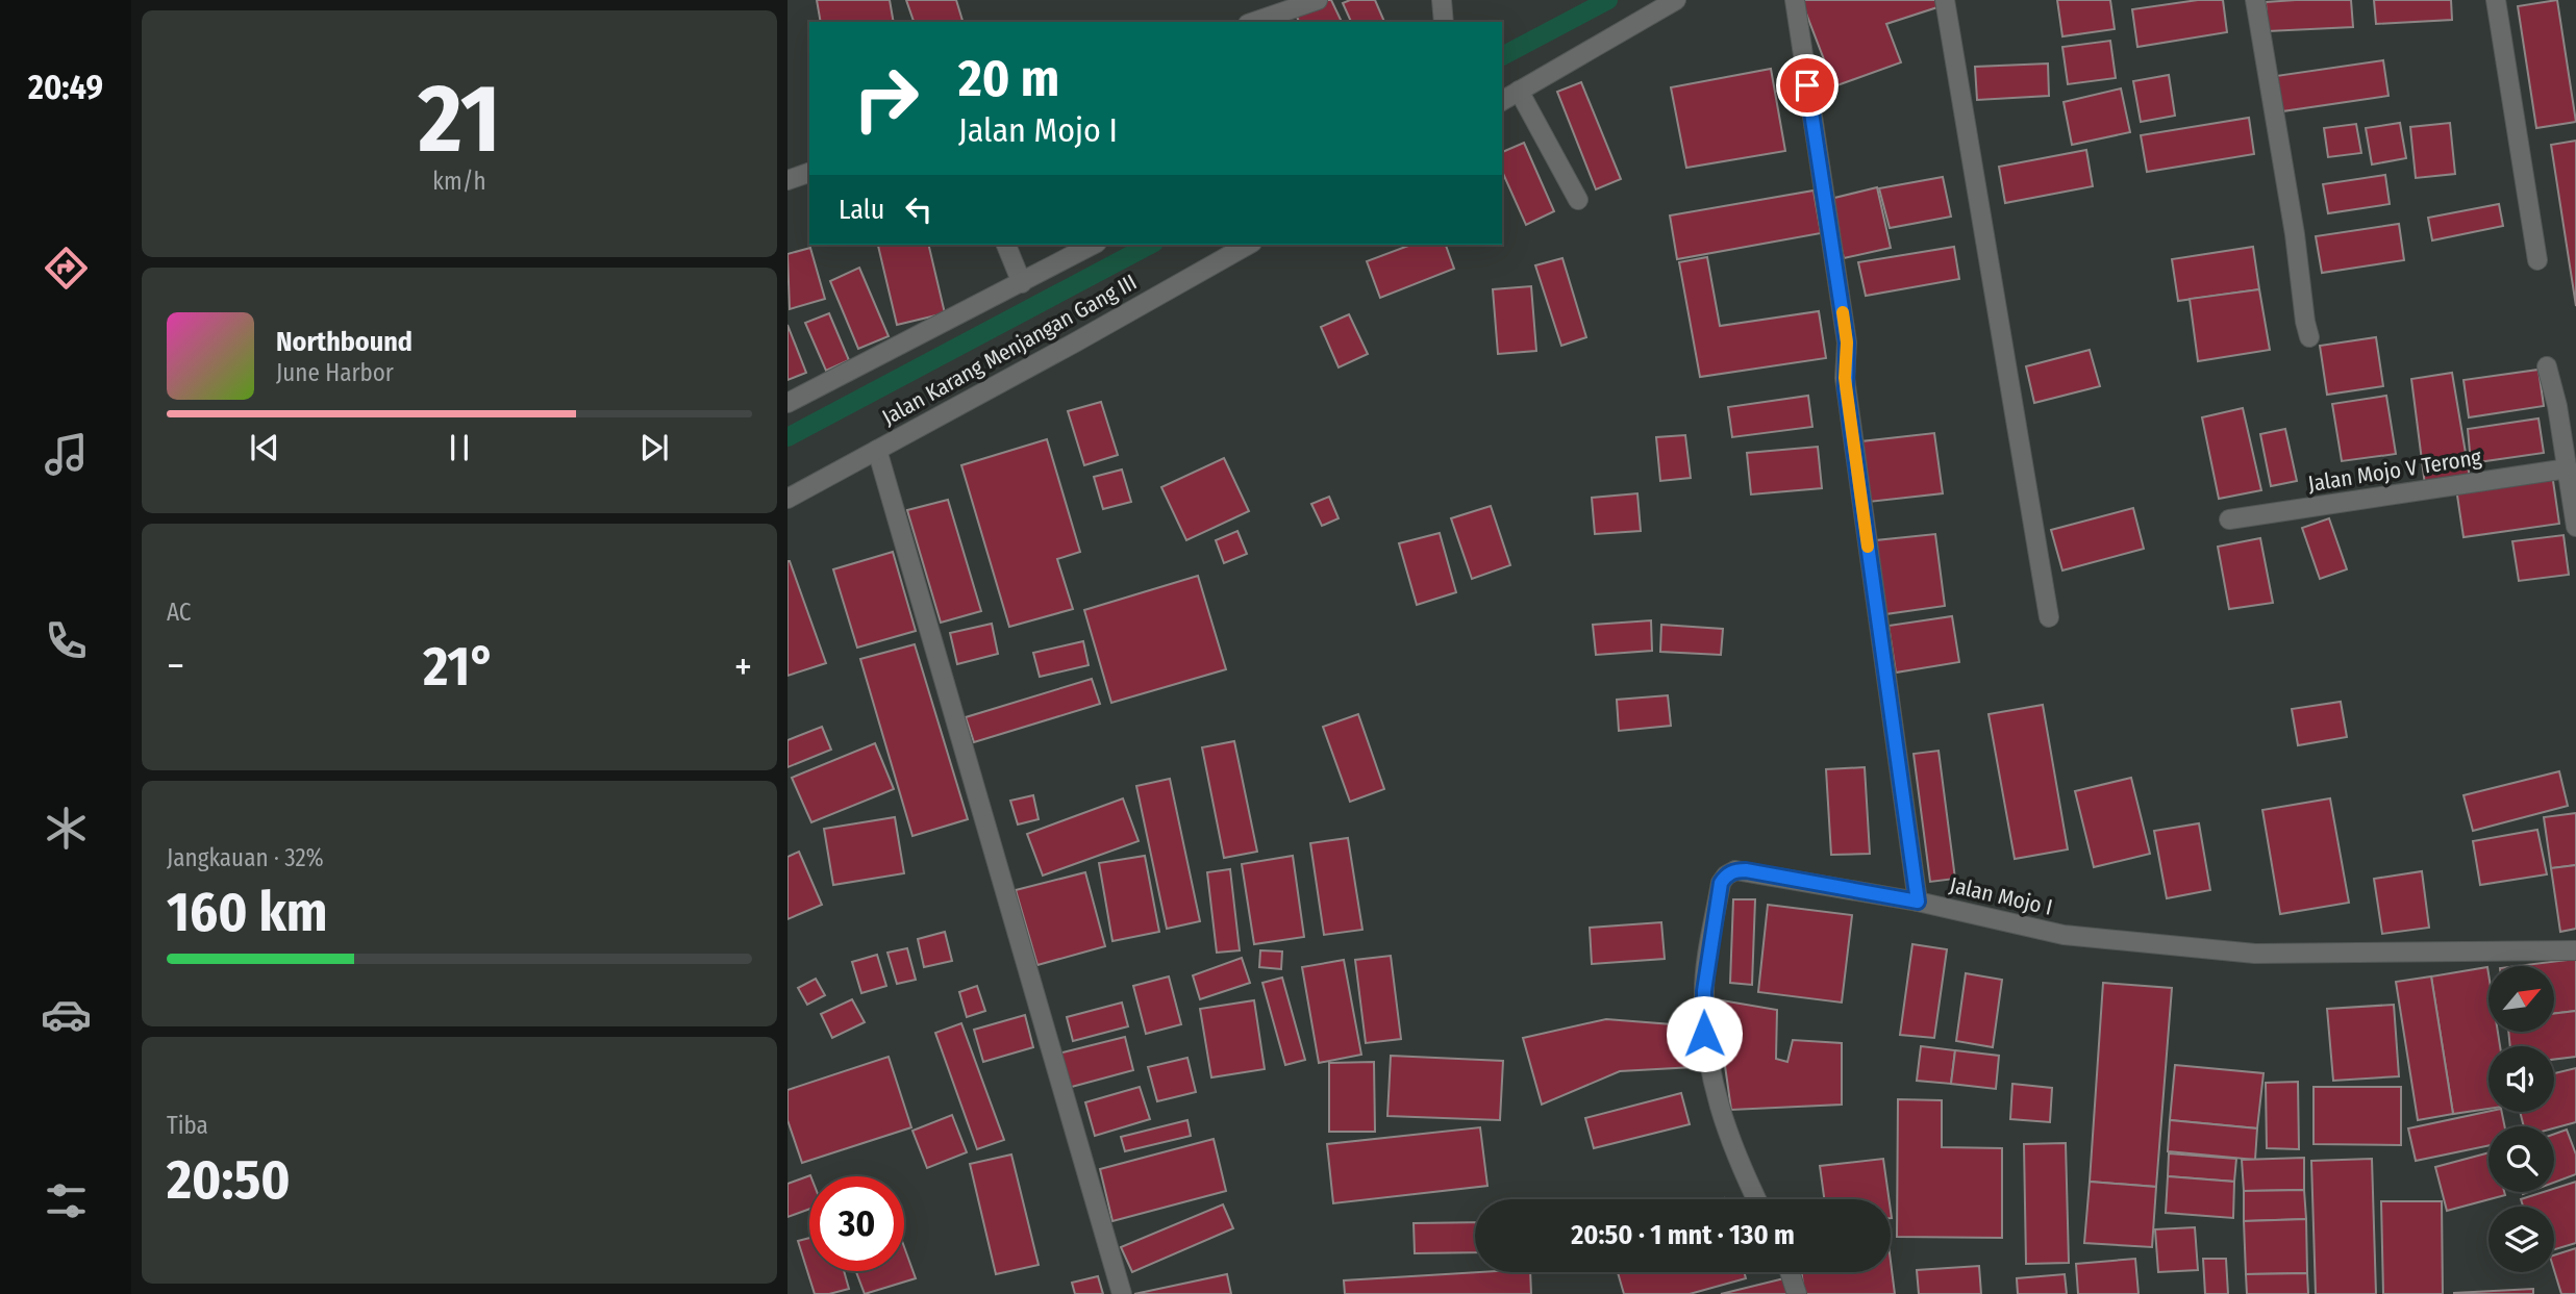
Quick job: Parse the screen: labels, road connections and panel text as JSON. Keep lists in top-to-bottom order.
{
  "streets": {
    "street": ["Jalan Karang Menjangan Gang III", "Jalan Mojo V Terong", "Jalan Mojo I"]
  },
  "north": "top right",
  "page": {
    "tabs": "20:49",
    "tile": [
      ["21", "km/h"],
      "AC",
      ["Jangkauan · 32%", "160 km"],
      ["Tiba", "20:50"]
    ],
    "turn": ["20 m", "Jalan Mojo I"],
    "then": "Lalu",
    "song": ["Northbound", "June Harbor"],
    "heat": ["−", "21°", "+"],
    "limit": "30",
    "trip": "20:50 · 1 mnt · 130 m"
  }
}
